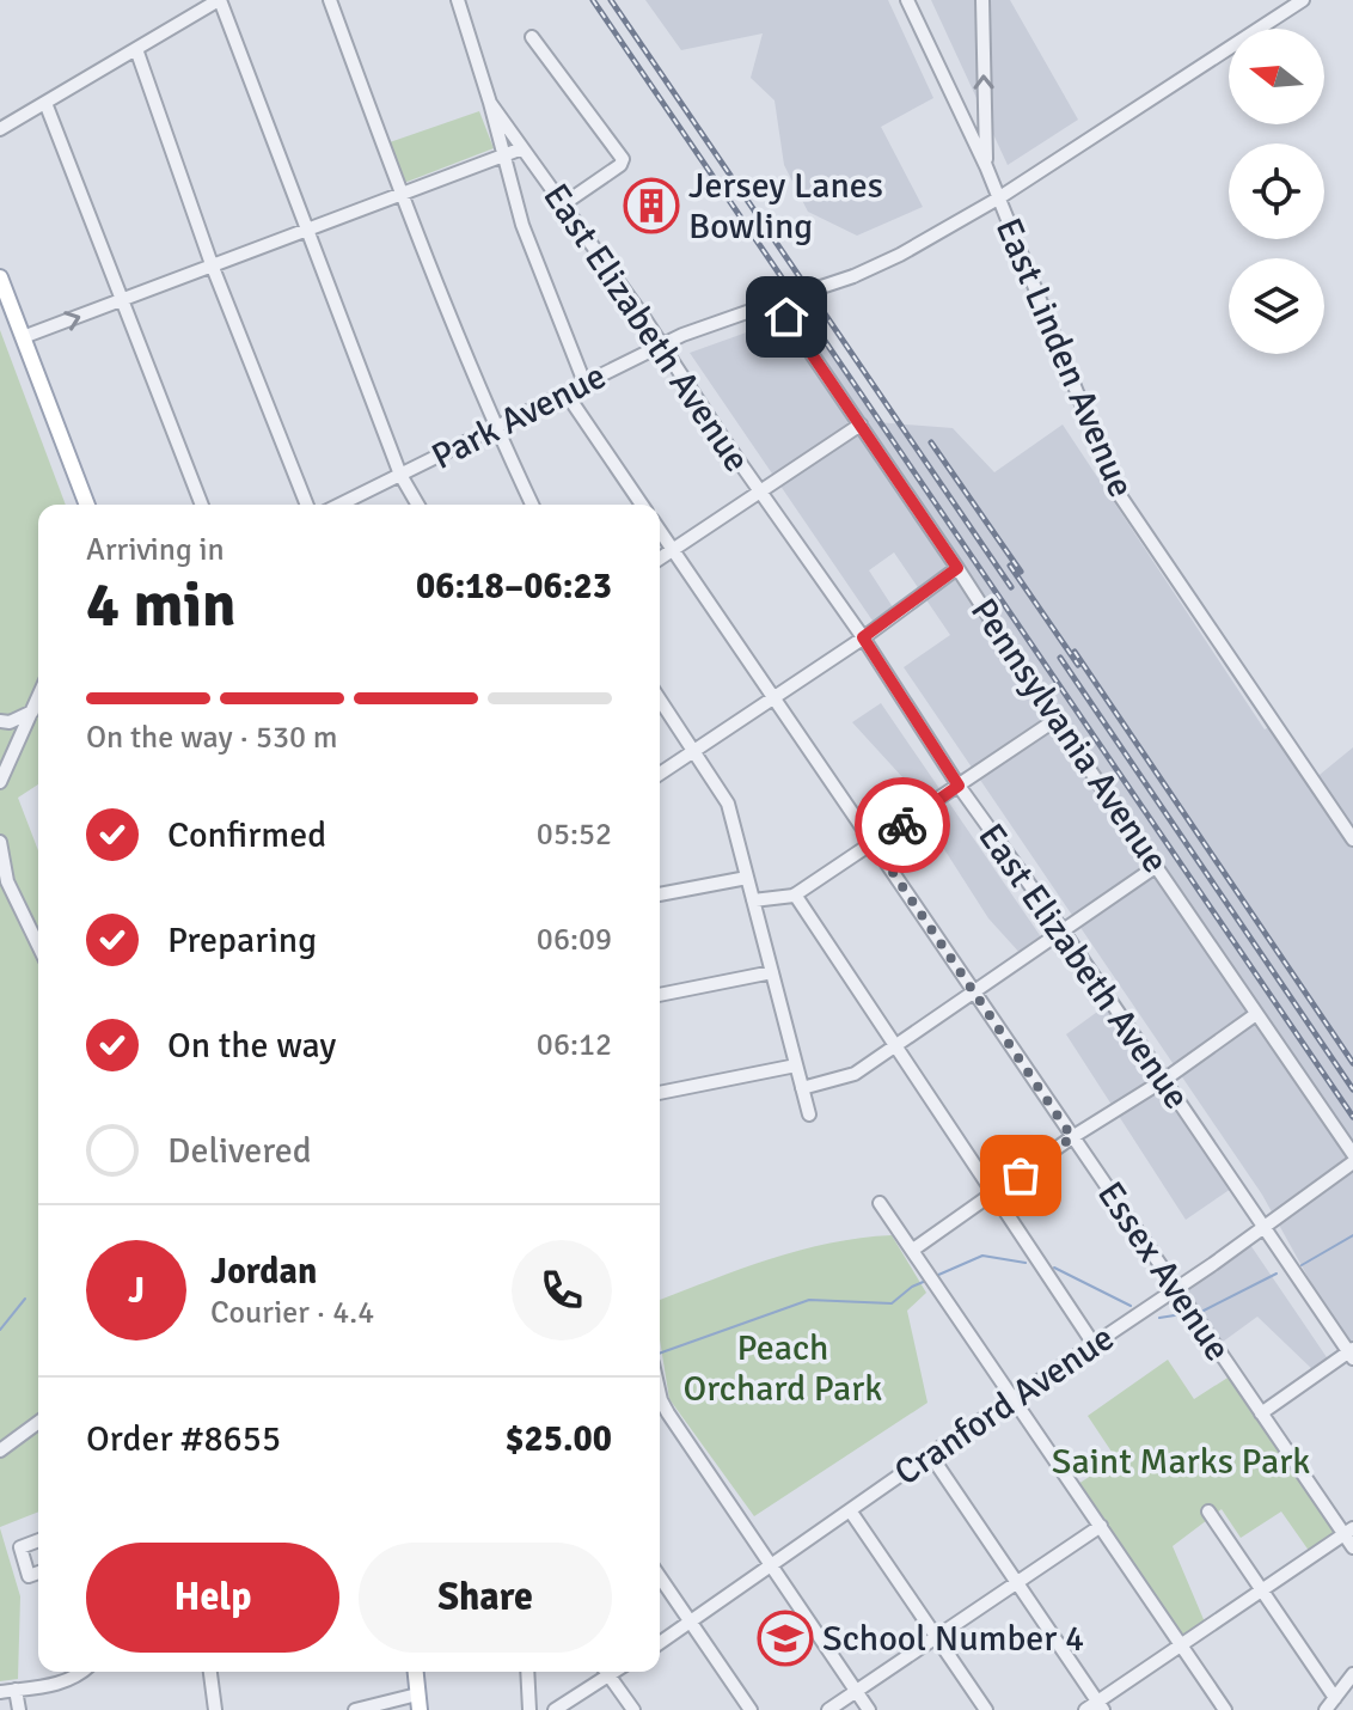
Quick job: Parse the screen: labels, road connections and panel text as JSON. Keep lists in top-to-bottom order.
{
  "streets": {
    "street": [
      "East Elizabeth Avenue",
      "East Linden Avenue",
      "Park Avenue",
      "Pennsylvania Avenue",
      "Essex Avenue",
      "Cranford Avenue"
    ]
  },
  "crossings": [
    ["East Elizabeth Avenue", "Park Avenue"],
    ["East Elizabeth Avenue", "Cranford Avenue"],
    ["East Linden Avenue", "Park Avenue"],
    ["Essex Avenue", "Cranford Avenue"]
  ],
  "parks": ["Peach Orchard Park", "Saint Marks Park"],
  "places": {
    "building": ["Jersey Lanes Bowling"],
    "school or university": ["School Number 4"]
  },
  "north": "left",
  "page": {
    "heading": ["4 min", "Arriving in", "06:18–06:23"],
    "panel": [
      "Jordan",
      "Courier · 4.4",
      "Order #8655",
      "$25.00"
    ],
    "bar": "On the way · 530 m",
    "list": [
      ["Confirmed", "05:52"],
      ["Preparing", "06:09"],
      ["On the way", "06:12"],
      "Delivered"
    ],
    "round": "J",
    "buttons": ["Help", "Share"]
  }
}
